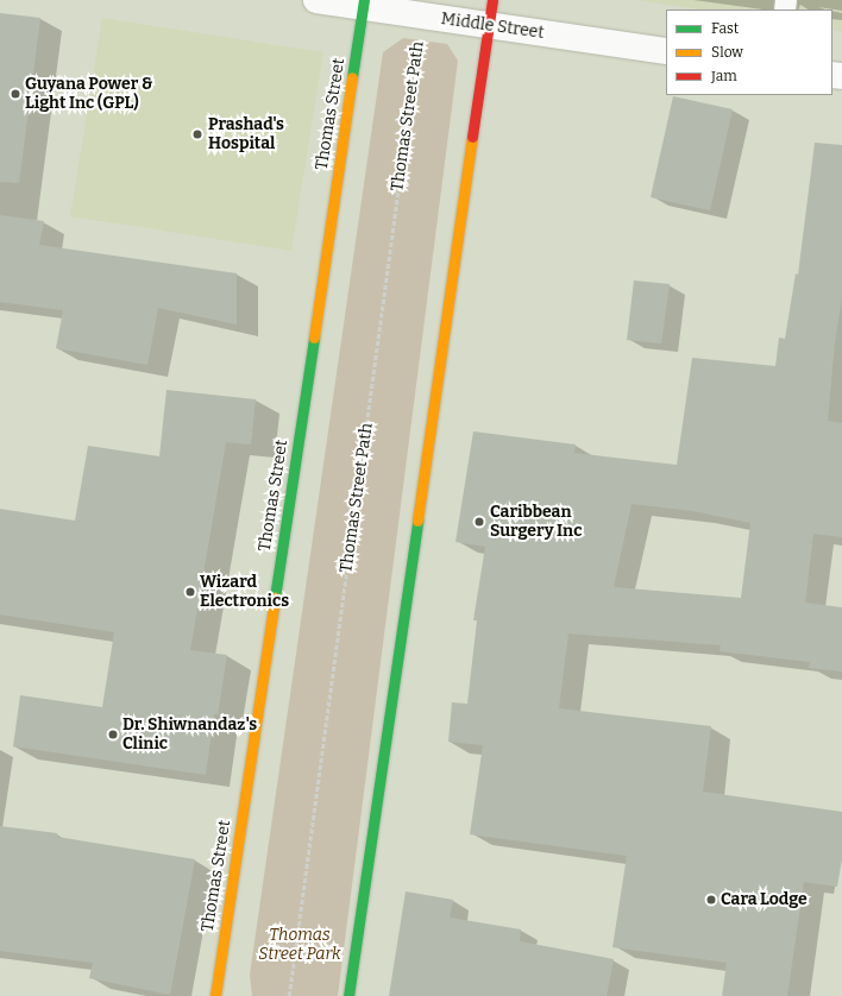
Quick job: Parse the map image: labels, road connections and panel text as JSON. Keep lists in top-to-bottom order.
{
  "streets": {
    "street": ["Middle Street", "Thomas Street"],
    "path": ["Thomas Street Path"]
  },
  "crossings": [
    ["Middle Street", "Thomas Street"],
    ["Middle Street", "Thomas Street Path"]
  ],
  "parks": ["Thomas Street Park"],
  "places": [
    "Guyana Power & Light Inc (GPL)",
    "Prashad's Hospital",
    "Caribbean Surgery Inc",
    "Wizard Electronics",
    "Dr. Shiwnandaz's Clinic",
    "Cara Lodge"
  ],
  "legend": ["Fast", "Slow", "Jam"]
}
